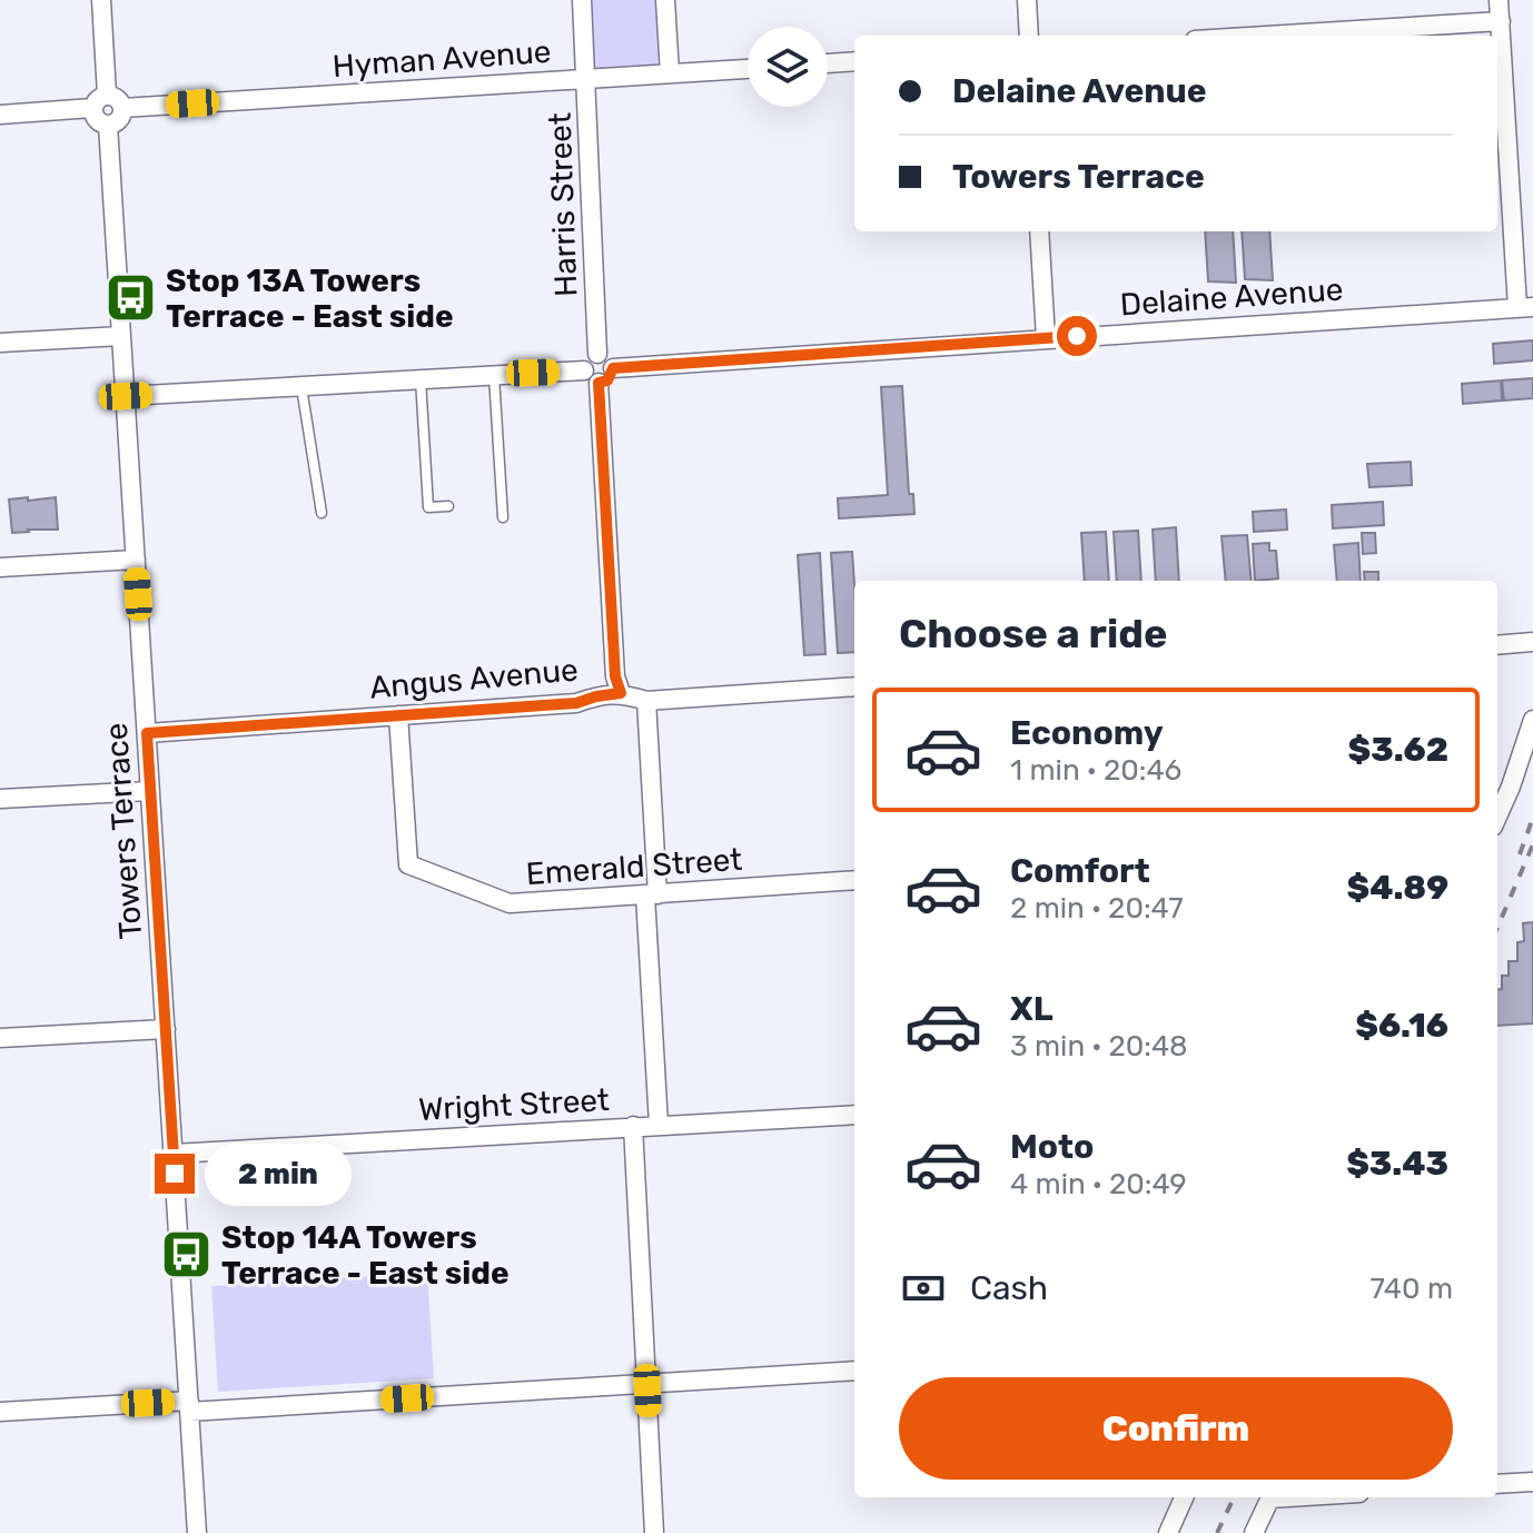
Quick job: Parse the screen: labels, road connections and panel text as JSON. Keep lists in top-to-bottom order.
{
  "streets": {
    "street": [
      "Hyman Avenue",
      "Harris Street",
      "Delaine Avenue",
      "Angus Avenue",
      "Towers Terrace",
      "Emerald Street",
      "Wright Street"
    ]
  },
  "crossings": [
    ["Hyman Avenue", "Harris Street"],
    ["Hyman Avenue", "Towers Terrace"],
    ["Harris Street", "Delaine Avenue"],
    ["Angus Avenue", "Towers Terrace"],
    ["Angus Avenue", "Emerald Street"],
    ["Towers Terrace", "Wright Street"]
  ],
  "places": {
    "bus stop": ["Stop 13A Towers Terrace - East side", "Stop 14A Towers Terrace - East side"]
  },
  "page": {
    "banner": ["Delaine Avenue", "Towers Terrace"],
    "heading": "Choose a ride",
    "list": [
      {
        "name": "Economy",
        "note": "1 min · 20:46",
        "value": "$3.62"
      },
      {
        "name": "Comfort",
        "note": "2 min · 20:47",
        "value": "$4.89"
      },
      {
        "name": "XL",
        "note": "3 min · 20:48",
        "value": "$6.16"
      },
      {
        "name": "Moto",
        "note": "4 min · 20:49",
        "value": "$3.43"
      }
    ],
    "bubble": "2 min",
    "pay": ["Cash", "740 m"],
    "buttons": "Confirm"
  }
}
